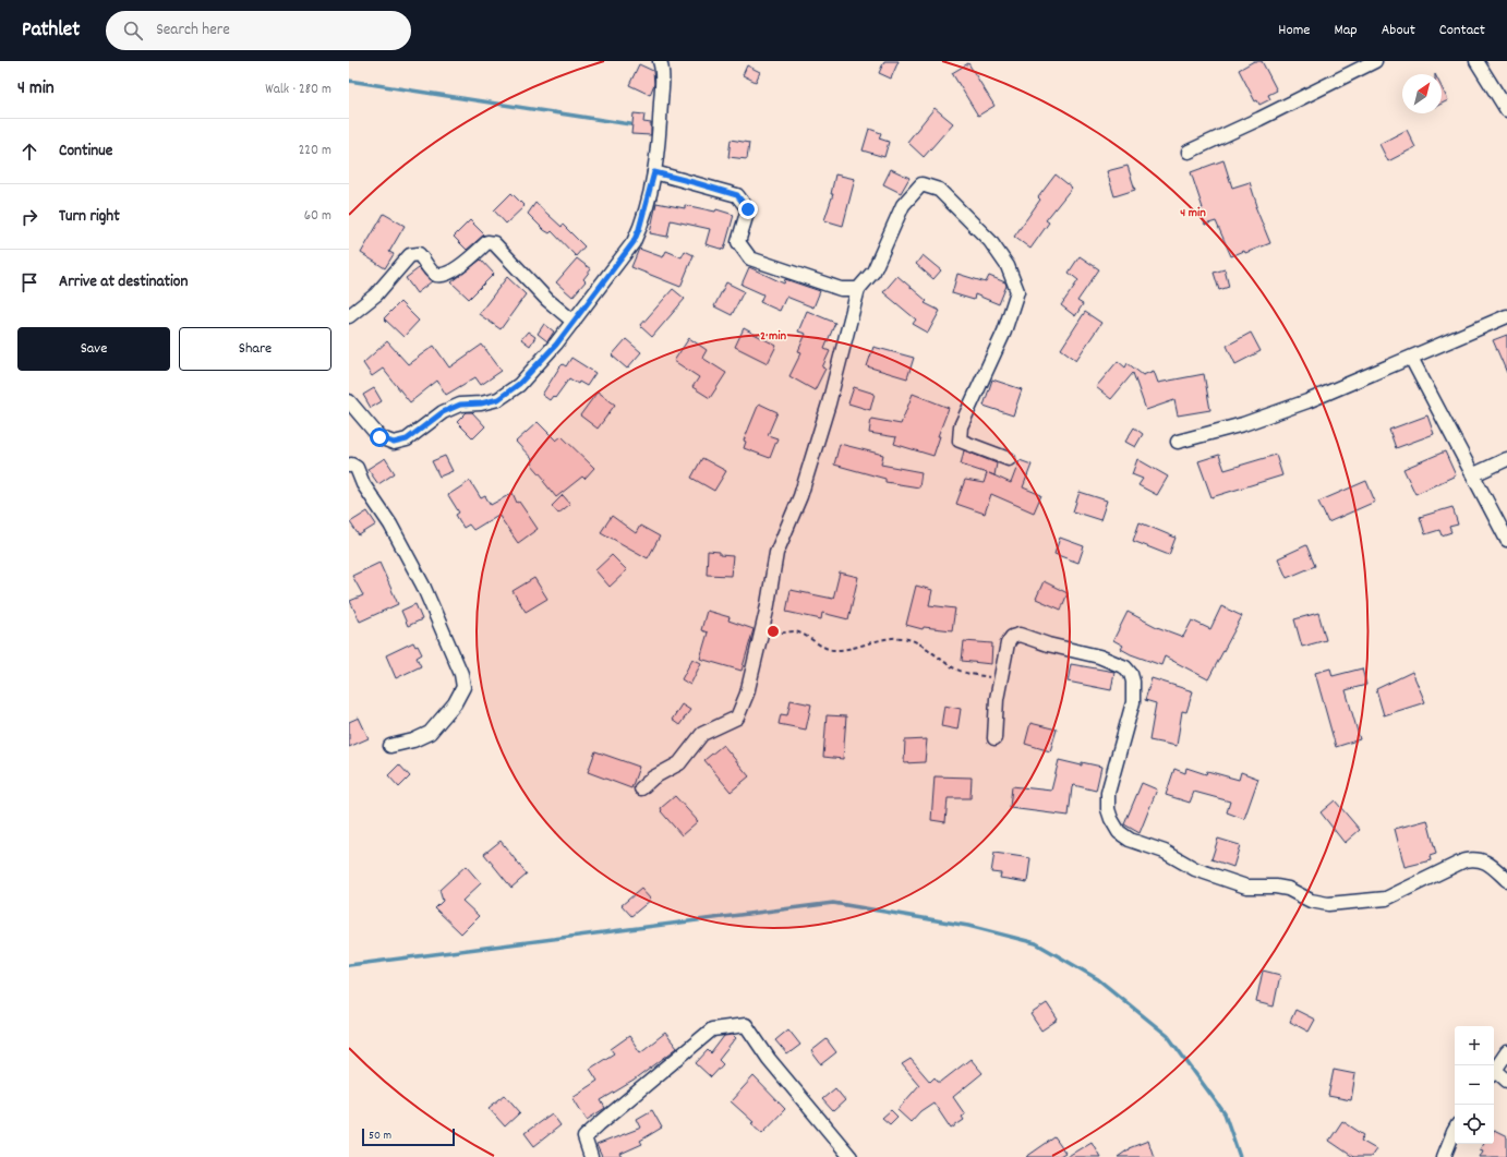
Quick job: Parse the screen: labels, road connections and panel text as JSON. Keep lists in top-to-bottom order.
{
  "scale_bar": "50 m",
  "north": "top right",
  "page": {
    "header": "Pathlet",
    "search": "Search here",
    "nav": [
      "Home",
      "Map",
      "About",
      "Contact"
    ],
    "heading": ["4 min", "Walk · 280 m"],
    "list": [
      ["Continue", "220 m"],
      ["Turn right", "60 m"],
      "Arrive at destination"
    ],
    "buttons": ["Save", "Share"],
    "map_buttons": ["+", "−"],
    "scale": "50 m"
  },
  "rings": ["4 min", "2 min"]
}
